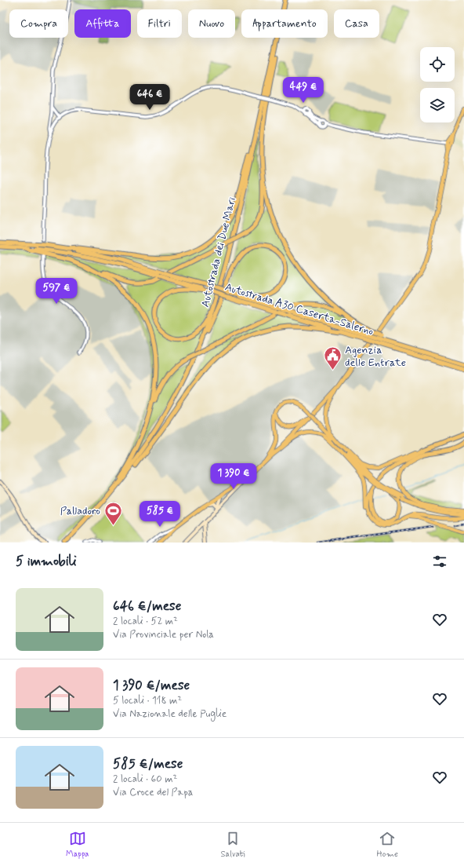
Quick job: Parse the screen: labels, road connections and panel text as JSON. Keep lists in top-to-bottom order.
{
  "streets": {
    "highway": ["Autostrada dei Due Mari", "Autostrada A30 Caserta-Salerno"]
  },
  "places": {
    "public building": ["Agenzia delle Entrate"],
    "sports": ["Palladoro"]
  },
  "page": {
    "chip": [
      "Compra",
      "Affitta",
      "Filtri",
      "Nuovo",
      "Appartamento",
      "Casa"
    ],
    "price": [
      "449 €",
      "646 €",
      "597 €",
      "1 390 €",
      "585 €"
    ],
    "heading": "5 immobili",
    "list": [
      {
        "name": "646 €/mese",
        "note": "2 locali · 52 m² · Via Provinciale per Nola"
      },
      {
        "name": "1 390 €/mese",
        "note": "5 locali · 118 m² · Via Nazionale delle Puglie"
      },
      {
        "name": "585 €/mese",
        "note": "2 locali · 60 m² · Via Croce del Papa"
      }
    ],
    "tabs": ["Mappa", "Salvati", "Home"]
  }
}
